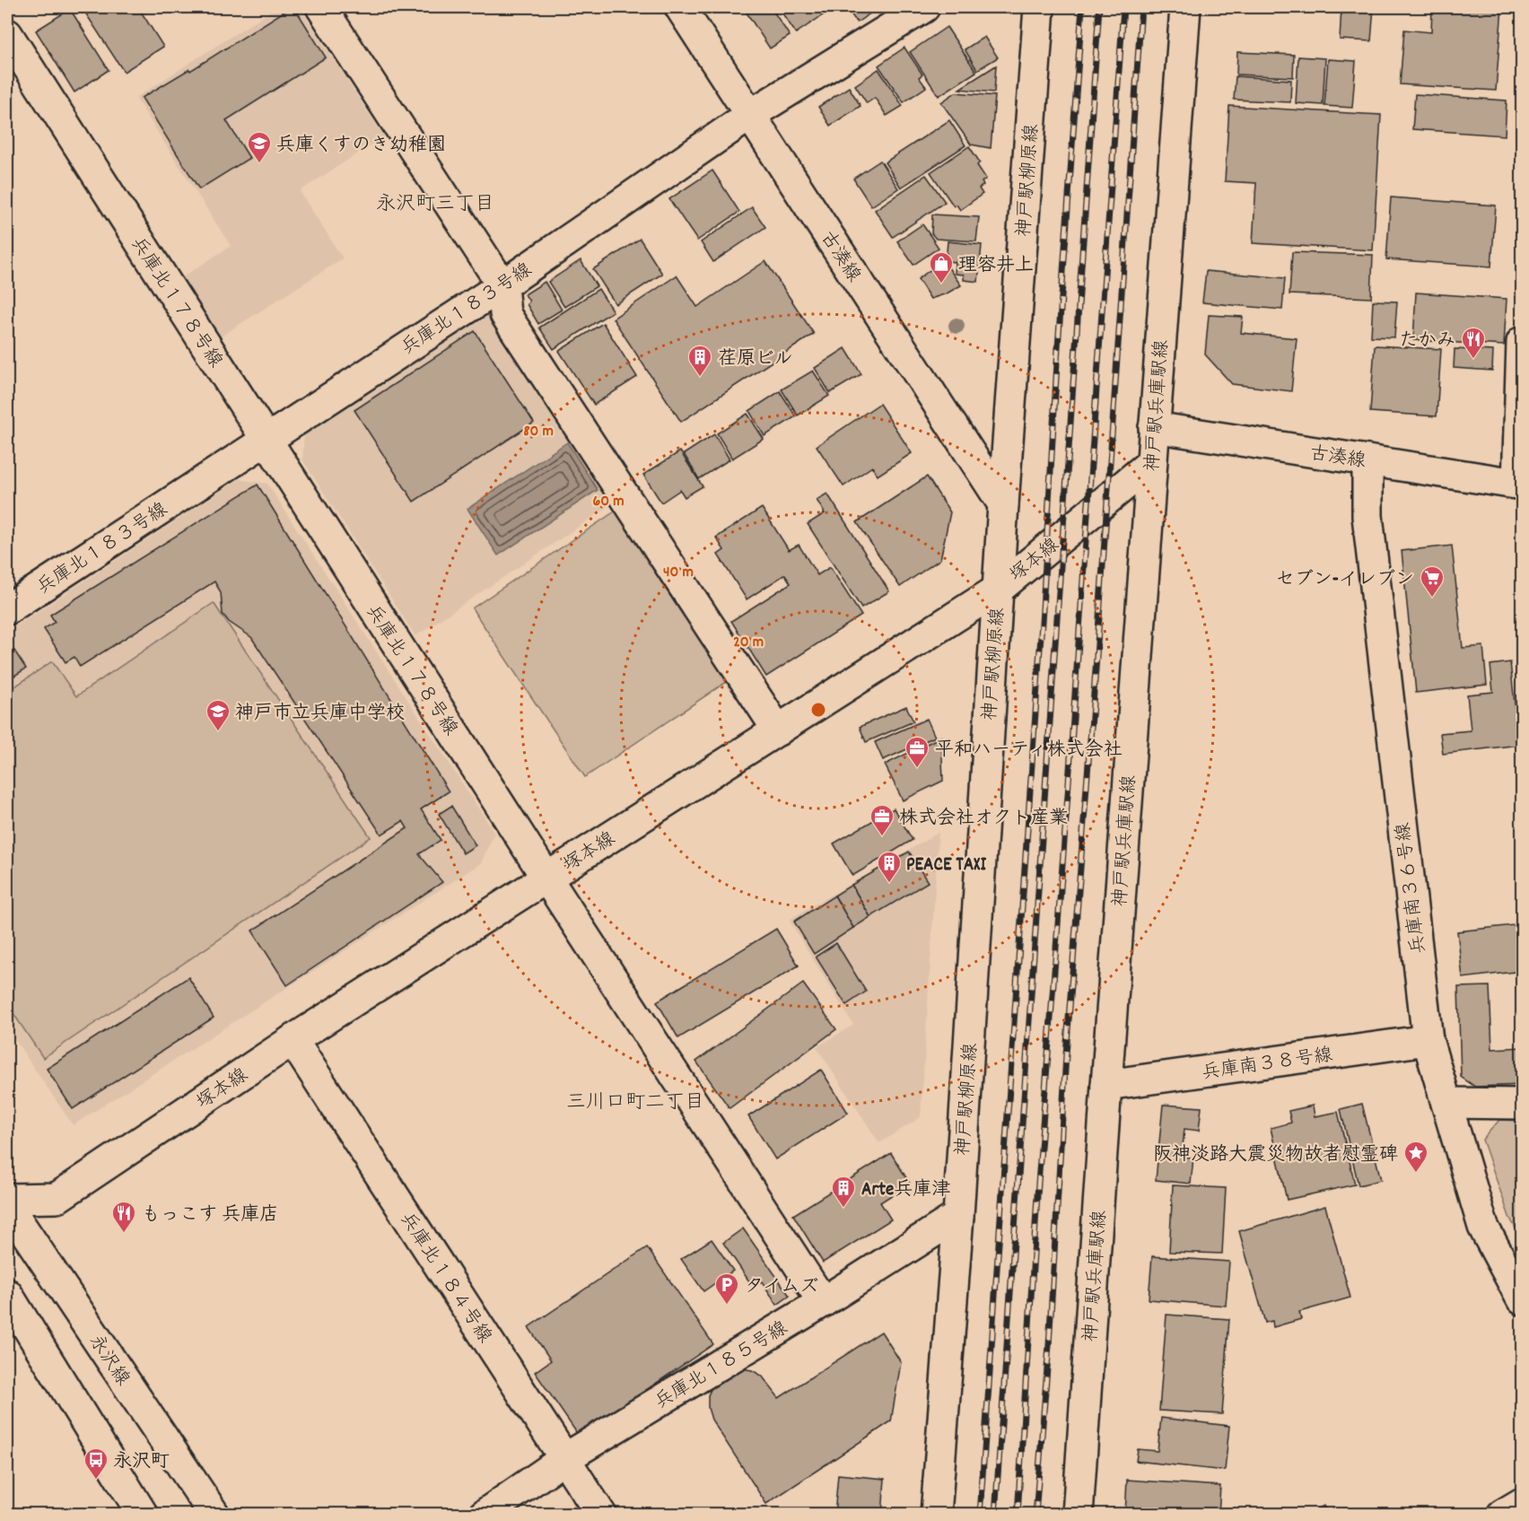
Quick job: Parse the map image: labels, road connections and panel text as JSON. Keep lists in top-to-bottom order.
{
  "streets": {
    "street": [
      "神戸駅柳原線",
      "古湊線",
      "兵庫北１７８号線",
      "兵庫北１８３号線",
      "神戸駅兵庫駅線",
      "塚本線",
      "兵庫南３６号線",
      "兵庫南３８号線",
      "兵庫北１８４号線",
      "永沢線",
      "兵庫北１８５号線"
    ]
  },
  "crossings": [
    ["神戸駅柳原線", "古湊線"],
    ["神戸駅柳原線", "塚本線"],
    ["神戸駅柳原線", "兵庫北１８５号線"],
    ["古湊線", "兵庫北１８３号線"],
    ["古湊線", "神戸駅兵庫駅線"],
    ["古湊線", "兵庫南３６号線"],
    ["兵庫北１７８号線", "兵庫北１８３号線"],
    ["兵庫北１７８号線", "塚本線"],
    ["兵庫北１７８号線", "兵庫北１８５号線"],
    ["神戸駅兵庫駅線", "塚本線"],
    ["神戸駅兵庫駅線", "兵庫南３８号線"],
    ["塚本線", "兵庫北１８４号線"],
    ["兵庫南３６号線", "兵庫南３８号線"],
    ["兵庫北１８４号線", "兵庫北１８５号線"]
  ],
  "districts": ["永沢町三丁目", "三川口町二丁目"],
  "places": {
    "school or university": ["兵庫くすのき幼稚園", "神戸市立兵庫中学校"],
    "shop": ["理容井上"],
    "restaurant": ["たかみ", "もっこす 兵庫店"],
    "building": ["荏原ビル", "PEACE TAXI", "Arte兵庫津"],
    "supermarket": ["セブン-イレブン"],
    "office": ["平和ハーティ株式会社", "株式会社オクト産業"],
    "place": ["阪神淡路大震災物故者慰霊碑"],
    "parking": ["タイムズ"],
    "bus stop": ["永沢町"]
  },
  "rings": [
    "80 m",
    "60 m",
    "40 m",
    "20 m"
  ]
}
